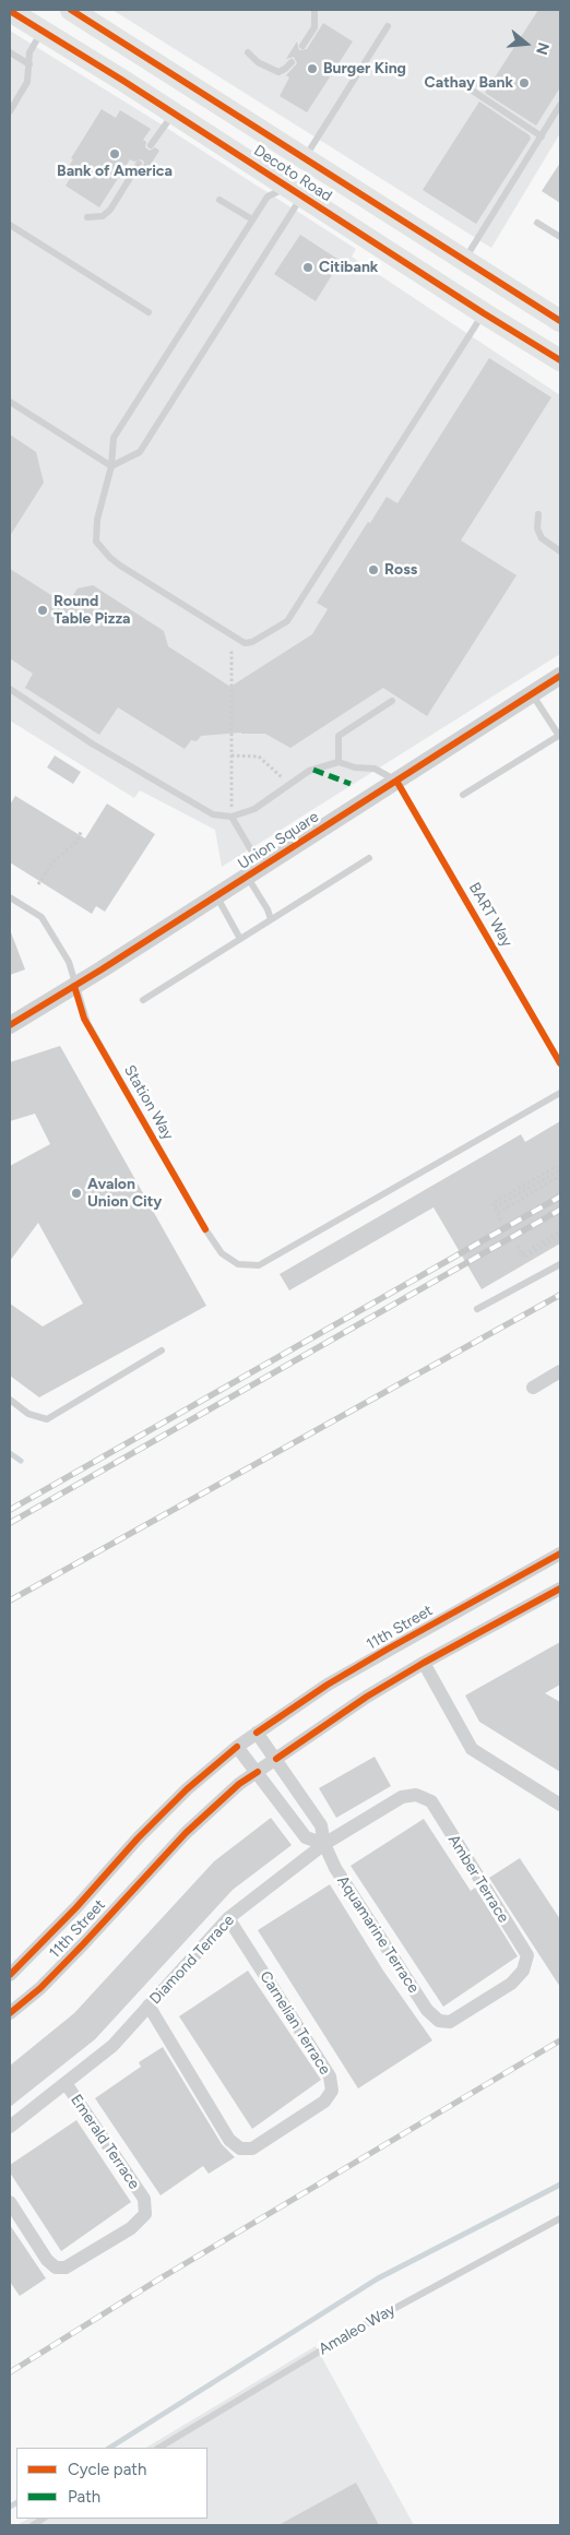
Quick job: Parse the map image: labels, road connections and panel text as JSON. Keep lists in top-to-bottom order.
{
  "streets": {
    "main road": ["Decoto Road"],
    "street": [
      "Union Square",
      "11th Street",
      "Amber Terrace",
      "Aquamarine Terrace",
      "Diamond Terrace",
      "Carnelian Terrace",
      "Emerald Terrace"
    ],
    "lane": ["BART Way", "Station Way", "Amaleo Way"]
  },
  "crossings": [
    ["Union Square", "BART Way"],
    ["Union Square", "Station Way"],
    ["11th Street", "Aquamarine Terrace"],
    ["Amber Terrace", "Aquamarine Terrace"],
    ["Amber Terrace", "Diamond Terrace"],
    ["Aquamarine Terrace", "Diamond Terrace"],
    ["Diamond Terrace", "Carnelian Terrace"],
    ["Diamond Terrace", "Emerald Terrace"]
  ],
  "places": [
    "Burger King",
    "Cathay Bank",
    "Bank of America",
    "Citibank",
    "Ross",
    "Round Table Pizza",
    "Avalon Union City"
  ],
  "legend": ["Cycle path", "Path"],
  "north": "right"
}
